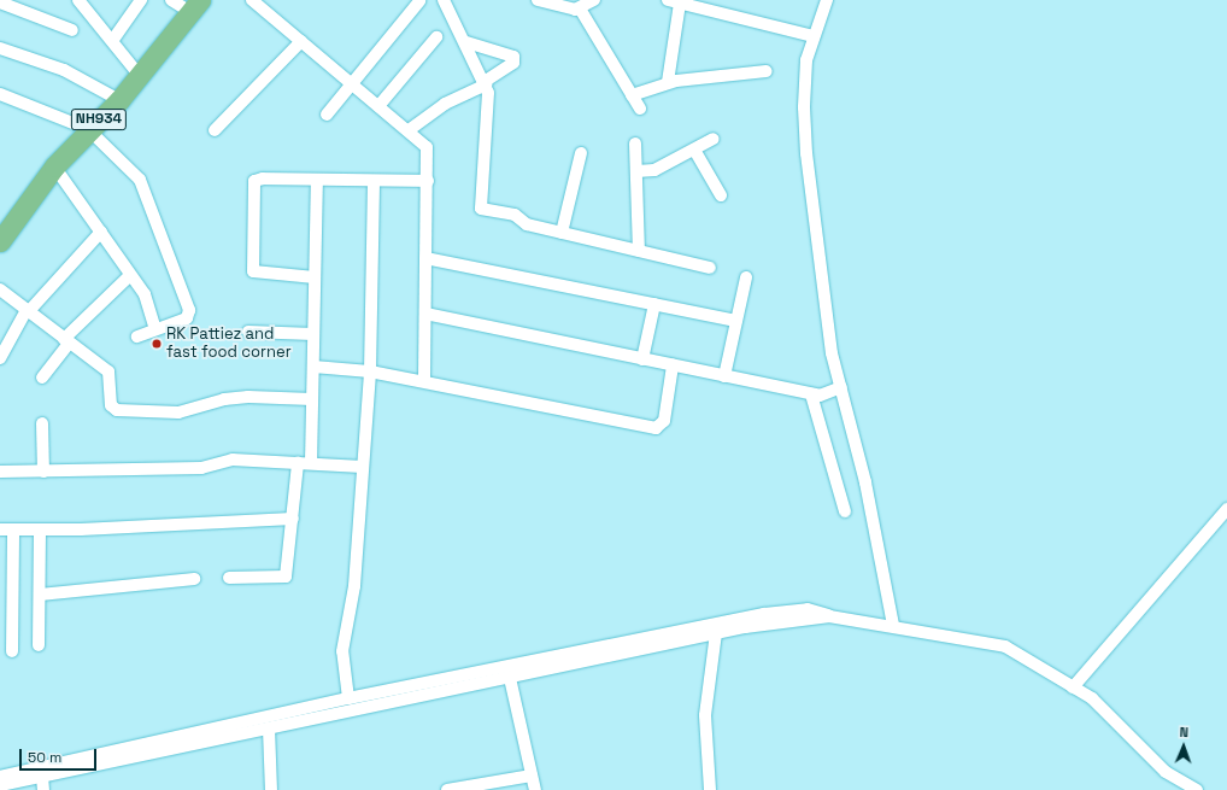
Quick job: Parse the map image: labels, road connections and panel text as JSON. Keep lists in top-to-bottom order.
{
  "streets": {
    "highway": ["NH934"]
  },
  "places": ["RK Pattiez and fast food corner"],
  "scale_bar": "50 m",
  "north": "top"
}
